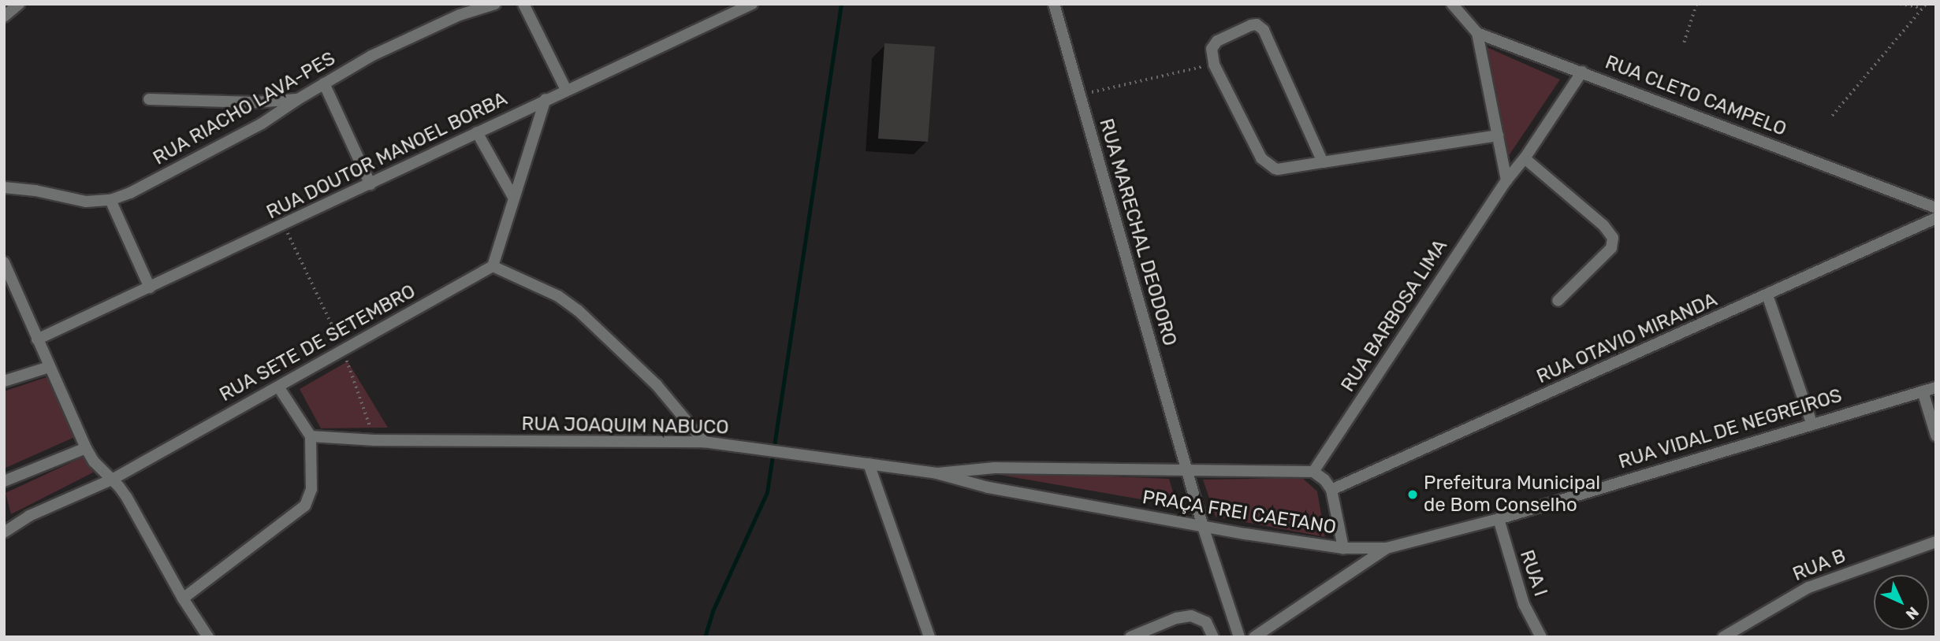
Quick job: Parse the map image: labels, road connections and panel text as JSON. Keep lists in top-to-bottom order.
{
  "streets": {
    "street": [
      "RUA CLETO CAMPELO",
      "RUA RIACHO LAVA-PES",
      "RUA DOUTOR MANOEL BORBA",
      "RUA MARECHAL DEODORO",
      "RUA BARBOSA LIMA",
      "RUA OTAVIO MIRANDA",
      "RUA SETE DE SETEMBRO",
      "RUA JOAQUIM NABUCO",
      "RUA VIDAL DE NEGREIROS",
      "PRAÇA FREI CAETANO",
      "RUA B",
      "RUA I"
    ]
  },
  "crossings": [
    ["RUA CLETO CAMPELO", "RUA BARBOSA LIMA"],
    ["RUA MARECHAL DEODORO", "PRAÇA FREI CAETANO"],
    ["RUA BARBOSA LIMA", "PRAÇA FREI CAETANO"],
    ["RUA OTAVIO MIRANDA", "PRAÇA FREI CAETANO"],
    ["RUA JOAQUIM NABUCO", "PRAÇA FREI CAETANO"],
    ["RUA VIDAL DE NEGREIROS", "PRAÇA FREI CAETANO"],
    ["RUA VIDAL DE NEGREIROS", "RUA I"]
  ],
  "places": ["Prefeitura Municipal de Bom Conselho"],
  "north": "bottom right"
}
